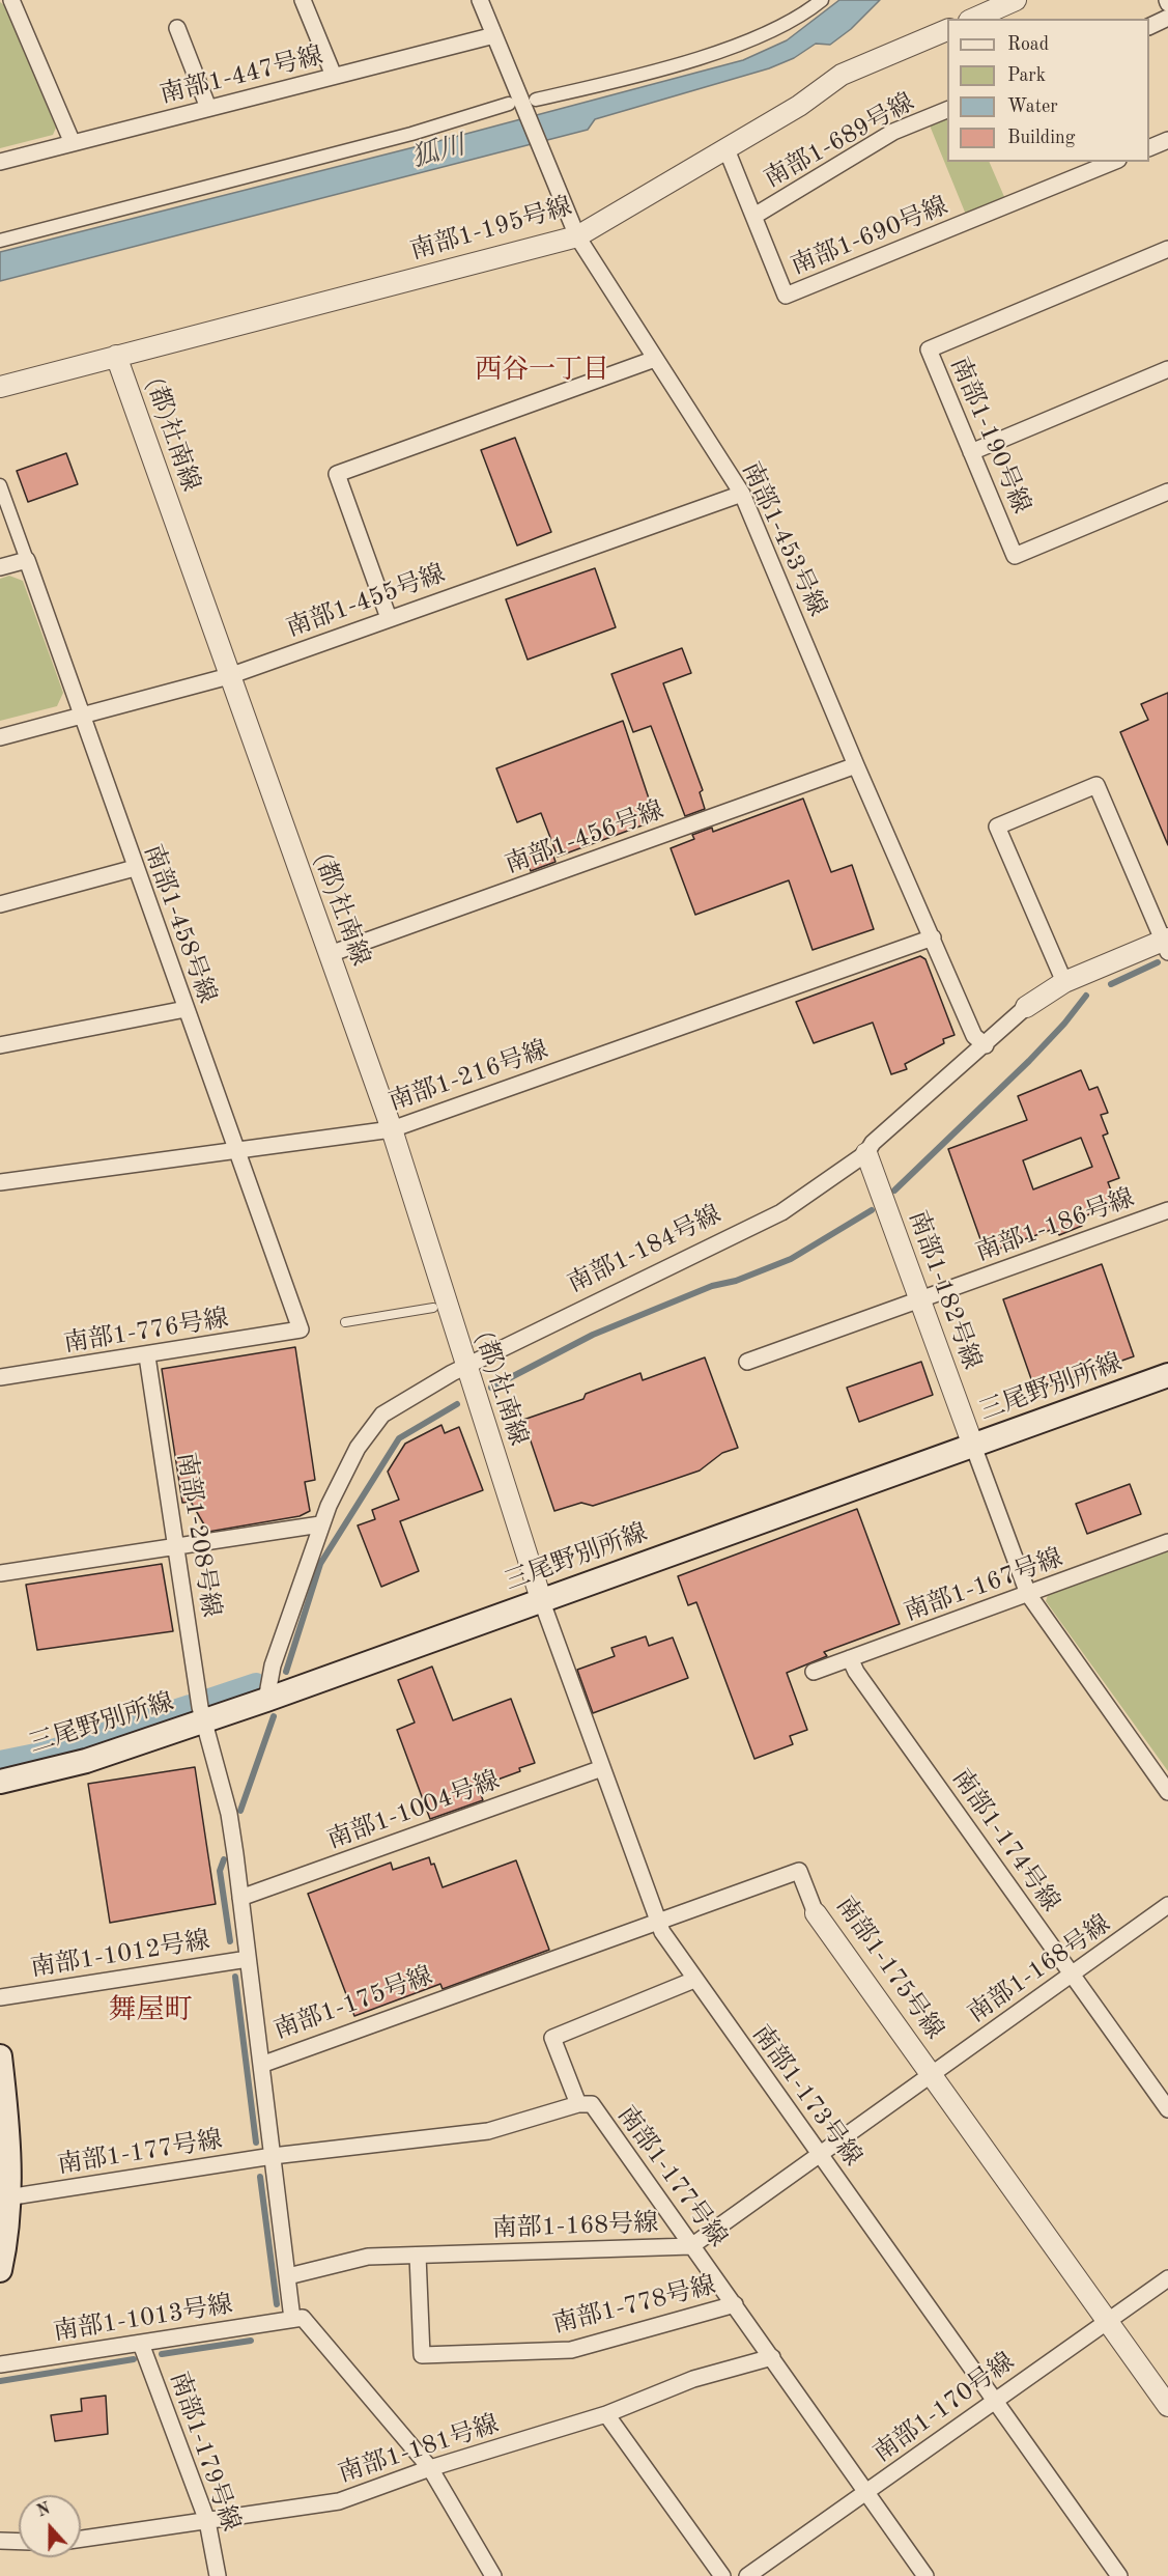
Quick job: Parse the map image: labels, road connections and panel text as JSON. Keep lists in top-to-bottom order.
{
  "streets": {
    "main road": ["三尾野別所線"],
    "street": [
      "南部1-447号線",
      "南部1-689号線",
      "南部1-195号線",
      "南部1-690号線",
      "(都)社南線",
      "南部1-190号線",
      "南部1-453号線",
      "南部1-455号線",
      "南部1-456号線",
      "南部1-458号線",
      "南部1-216号線",
      "南部1-186号線",
      "南部1-184号線",
      "南部1-182号線",
      "南部1-776号線",
      "南部1-208号線",
      "南部1-167号線",
      "南部1-1004号線",
      "南部1-174号線",
      "南部1-1012号線",
      "南部1-175号線",
      "南部1-168号線",
      "南部1-173号線",
      "南部1-177号線",
      "南部1-778号線",
      "南部1-1013号線",
      "南部1-170号線",
      "南部1-181号線",
      "南部1-179号線"
    ]
  },
  "crossings": [
    ["南部1-447号線", "南部1-453号線"],
    ["南部1-689号線", "南部1-690号線"],
    ["南部1-195号線", "南部1-690号線"],
    ["南部1-195号線", "(都)社南線"],
    ["南部1-195号線", "南部1-453号線"],
    ["(都)社南線", "南部1-455号線"],
    ["(都)社南線", "南部1-456号線"],
    ["(都)社南線", "南部1-216号線"],
    ["(都)社南線", "南部1-184号線"],
    ["(都)社南線", "三尾野別所線"],
    ["(都)社南線", "南部1-173号線"],
    ["南部1-453号線", "南部1-455号線"],
    ["南部1-453号線", "南部1-456号線"],
    ["南部1-453号線", "南部1-216号線"],
    ["南部1-453号線", "南部1-184号線"],
    ["南部1-455号線", "南部1-458号線"],
    ["南部1-458号線", "南部1-216号線"],
    ["南部1-458号線", "南部1-776号線"],
    ["南部1-186号線", "南部1-182号線"],
    ["南部1-184号線", "南部1-182号線"],
    ["南部1-184号線", "三尾野別所線"],
    ["南部1-182号線", "三尾野別所線"],
    ["南部1-776号線", "南部1-208号線"],
    ["三尾野別所線", "南部1-208号線"],
    ["三尾野別所線", "南部1-173号線"],
    ["南部1-208号線", "南部1-1004号線"],
    ["南部1-208号線", "南部1-1012号線"],
    ["南部1-208号線", "南部1-175号線"],
    ["南部1-208号線", "南部1-168号線"],
    ["南部1-208号線", "南部1-177号線"],
    ["南部1-208号線", "南部1-1013号線"],
    ["南部1-167号線", "南部1-174号線"],
    ["南部1-1004号線", "南部1-173号線"],
    ["南部1-174号線", "南部1-168号線"],
    ["南部1-175号線", "南部1-168号線"],
    ["南部1-175号線", "南部1-173号線"],
    ["南部1-175号線", "南部1-170号線"],
    ["南部1-168号線", "南部1-173号線"],
    ["南部1-168号線", "南部1-177号線"],
    ["南部1-168号線", "南部1-778号線"],
    ["南部1-173号線", "南部1-170号線"],
    ["南部1-177号線", "南部1-778号線"],
    ["南部1-177号線", "南部1-170号線"],
    ["南部1-177号線", "南部1-181号線"],
    ["南部1-1013号線", "南部1-179号線"],
    ["南部1-181号線", "南部1-179号線"]
  ],
  "districts": ["西谷一丁目", "舞屋町"],
  "water": ["狐川"],
  "legend": [
    "Road",
    "Park",
    "Water",
    "Building"
  ],
  "north": "top"
}
